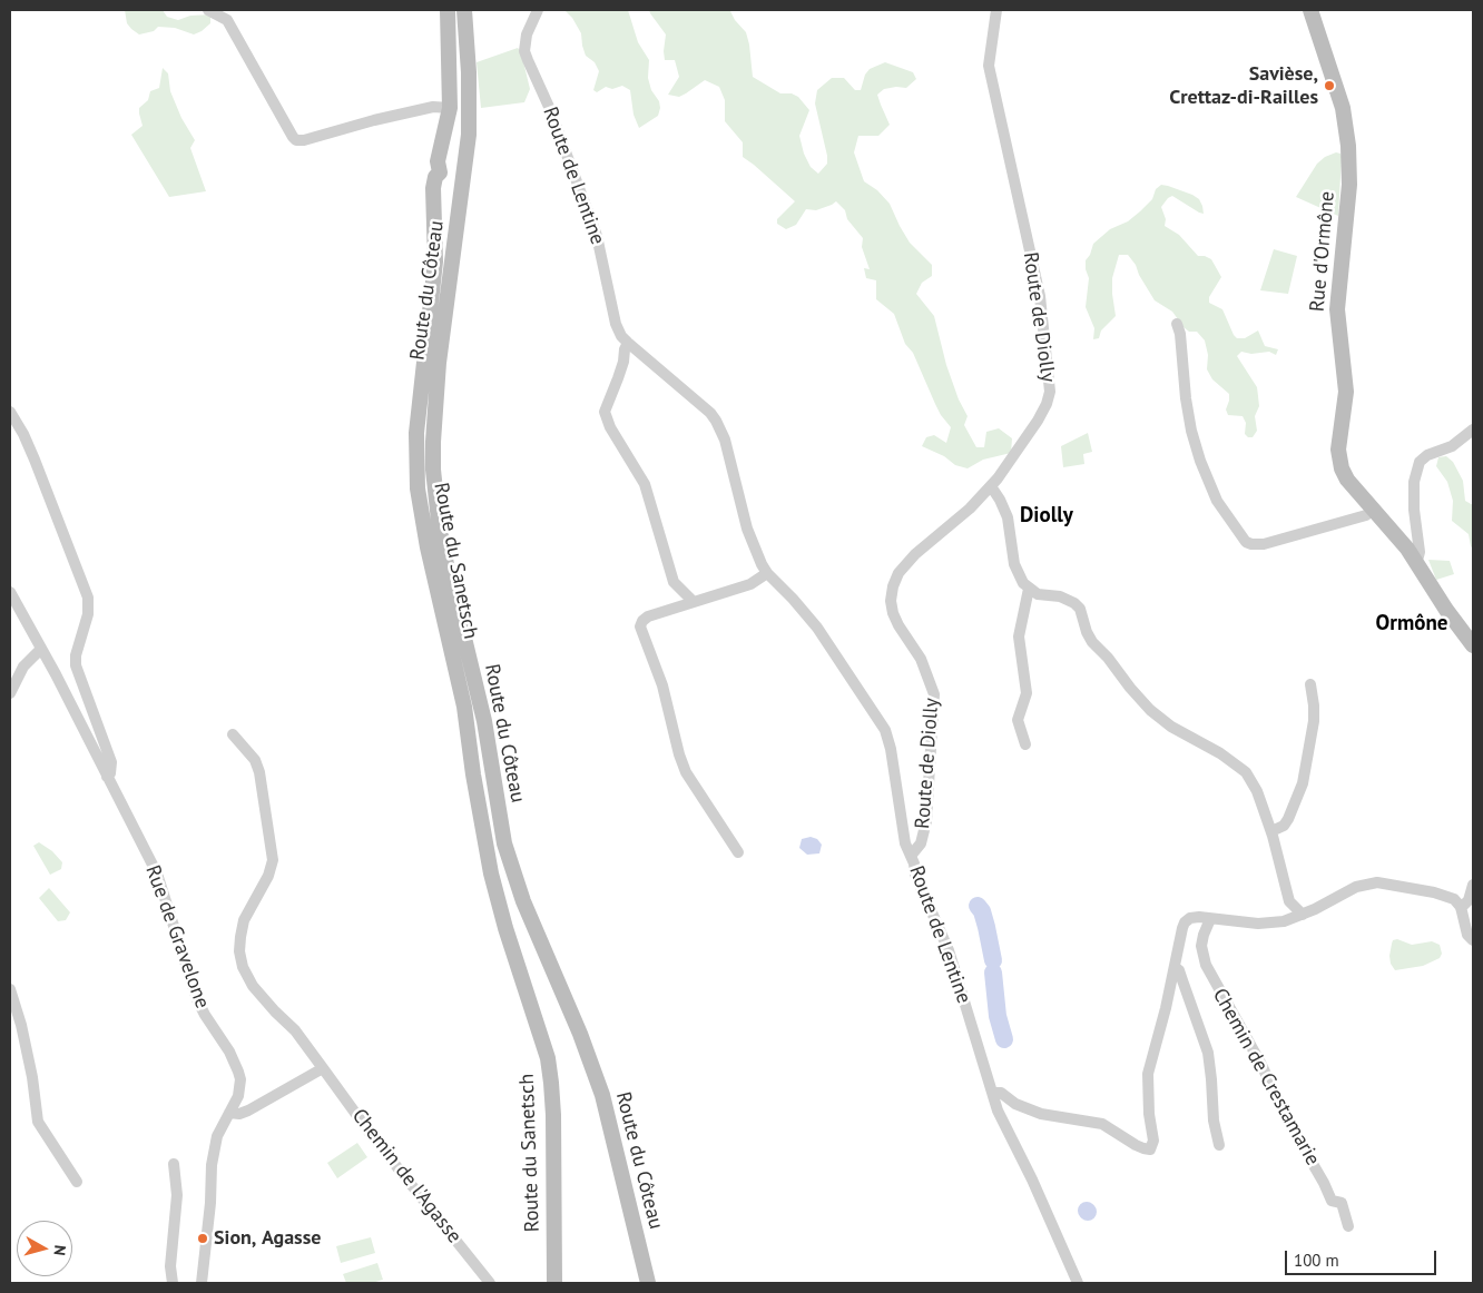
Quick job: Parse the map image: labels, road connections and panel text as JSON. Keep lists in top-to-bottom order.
{
  "streets": {
    "street": [
      "Route de Lentine",
      "Rue d'Ormône",
      "Route du Côteau",
      "Route de Diolly",
      "Route du Sanetsch",
      "Rue de Gravelone",
      "Chemin de Crestamarie",
      "Chemin de l'Agasse"
    ]
  },
  "crossings": [
    ["Route de Lentine", "Route de Diolly"]
  ],
  "districts": ["Diolly", "Ormône"],
  "places": ["Savièse, Crettaz-di-Railles", "Sion, Agasse"],
  "scale_bar": "100 m",
  "north": "right"
}
